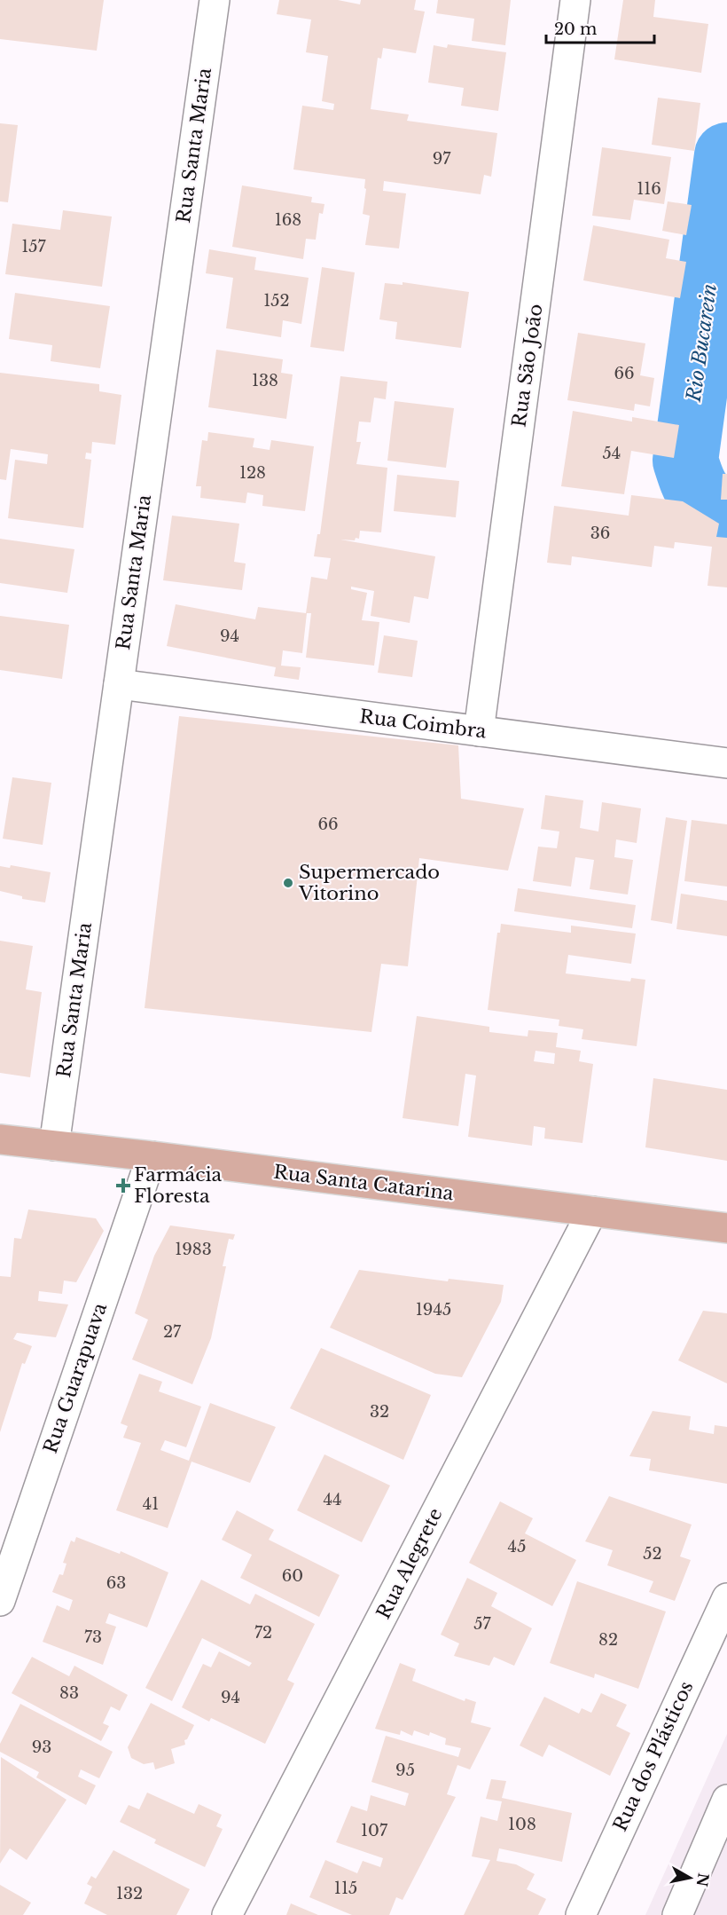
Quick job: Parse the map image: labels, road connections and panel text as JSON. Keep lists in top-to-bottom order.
{
  "streets": {
    "main road": ["Rua Santa Catarina"],
    "street": [
      "Rua Santa Maria",
      "Rua São João",
      "Rua Coimbra",
      "Rua Guarapuava",
      "Rua Alegrete",
      "Rua dos Plásticos"
    ]
  },
  "crossings": [
    ["Rua Santa Maria", "Rua Coimbra"],
    ["Rua Santa Maria", "Rua Santa Catarina"],
    ["Rua São João", "Rua Coimbra"],
    ["Rua Santa Catarina", "Rua Guarapuava"],
    ["Rua Santa Catarina", "Rua Alegrete"]
  ],
  "water": ["Rio Bucarein"],
  "places": {
    "other": ["Supermercado Vitorino"],
    "health": ["Farmácia Floresta"]
  },
  "house_numbers": [
    "97",
    "116",
    "168",
    "157",
    "152",
    "66",
    "138",
    "54",
    "128",
    "36",
    "94",
    "66",
    "1983",
    "1945",
    "27",
    "32",
    "44",
    "41",
    "45",
    "52",
    "60",
    "63",
    "57",
    "72",
    "73",
    "82",
    "83",
    "94",
    "93",
    "95",
    "108",
    "107",
    "115",
    "132"
  ],
  "scale_bar": "20 m",
  "north": "right"
}
